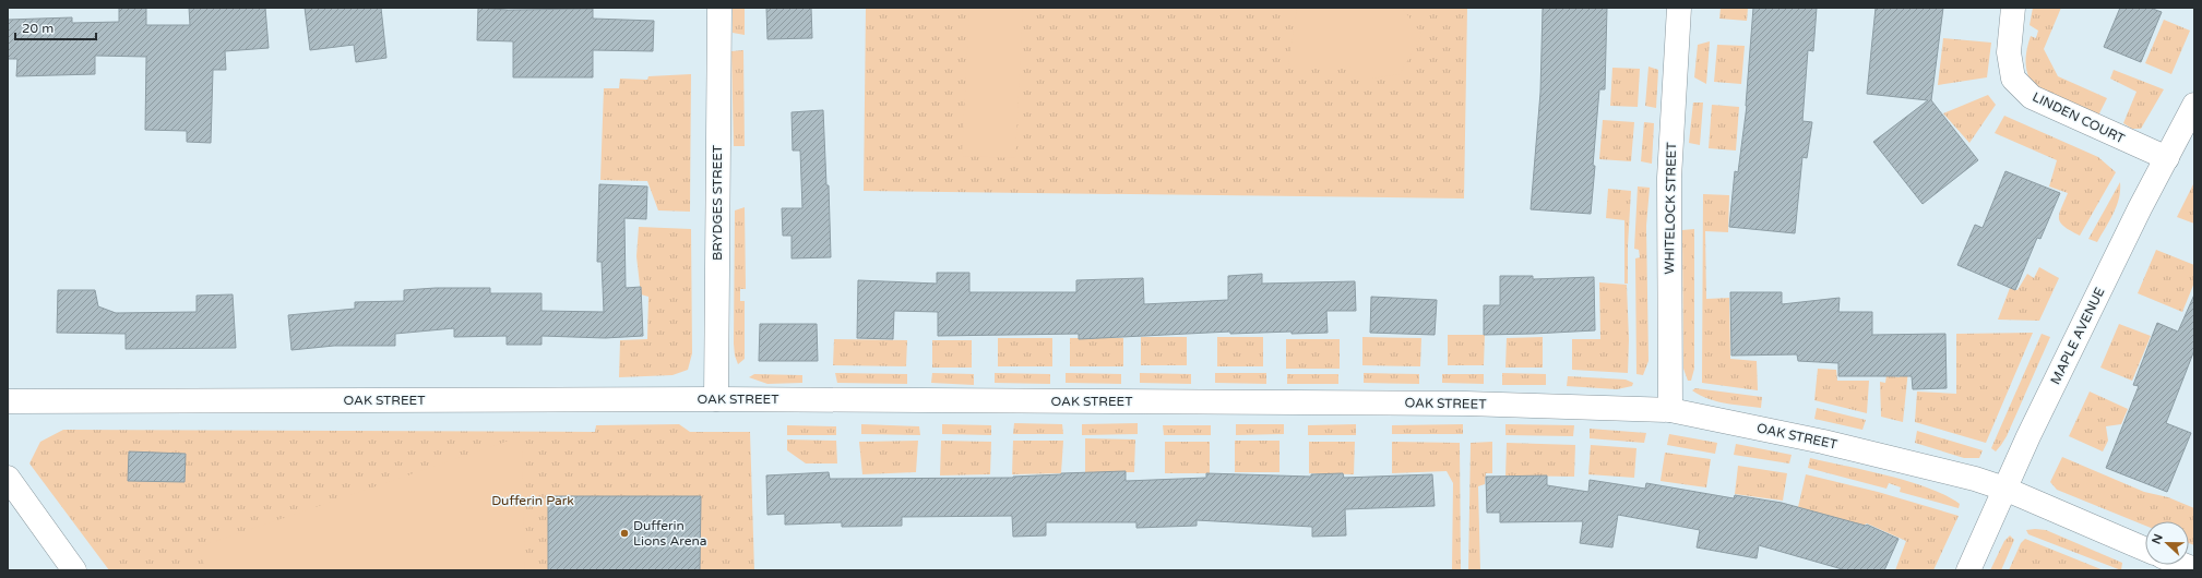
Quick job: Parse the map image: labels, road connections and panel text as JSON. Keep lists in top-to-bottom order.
{
  "streets": {
    "street": [
      "LINDEN COURT",
      "BRYDGES STREET",
      "WHITELOCK STREET",
      "MAPLE AVENUE",
      "OAK STREET"
    ]
  },
  "crossings": [
    ["LINDEN COURT", "MAPLE AVENUE"],
    ["BRYDGES STREET", "OAK STREET"],
    ["WHITELOCK STREET", "OAK STREET"],
    ["MAPLE AVENUE", "OAK STREET"]
  ],
  "parks": ["Dufferin Park"],
  "places": ["Dufferin Lions Arena"],
  "scale_bar": "20 m",
  "north": "left"
}
